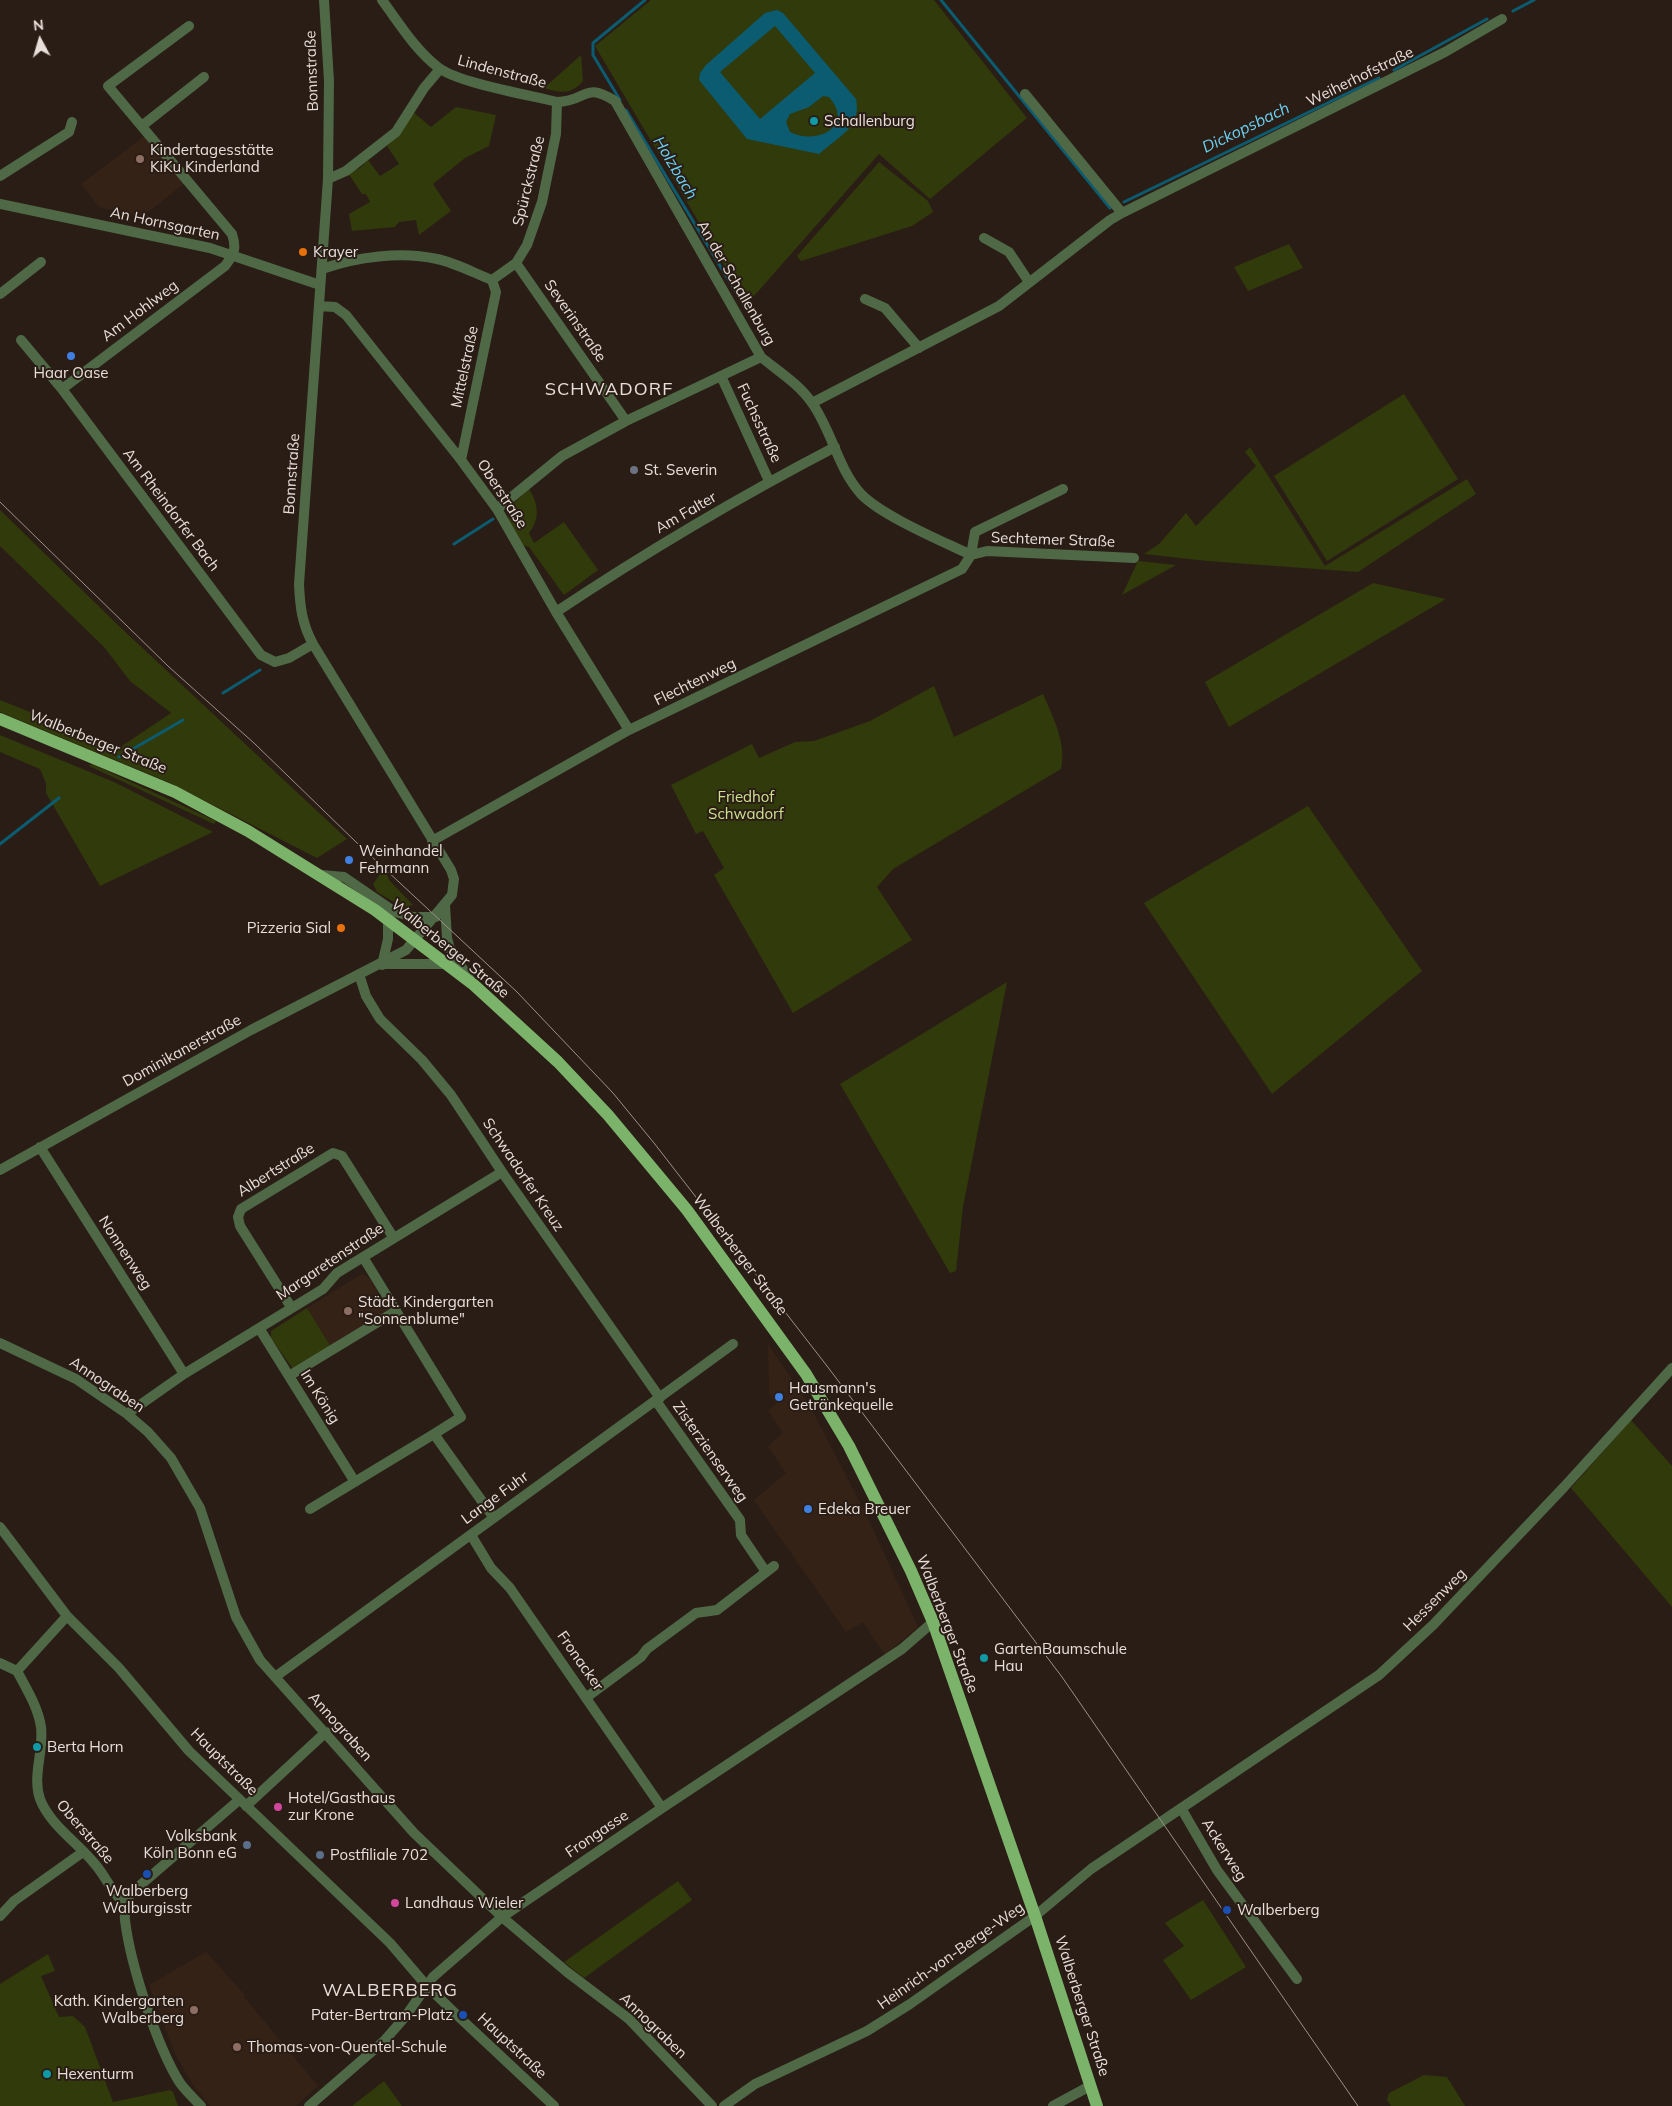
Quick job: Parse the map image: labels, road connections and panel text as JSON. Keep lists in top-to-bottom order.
{
  "streets": {
    "main road": ["Walberberger Straße"],
    "street": [
      "Bonnstraße",
      "Lindenstraße",
      "Weiherhofstraße",
      "Spürckstraße",
      "An Hornsgarten",
      "An der Schallenburg",
      "Am Hohlweg",
      "Severinstraße",
      "Mittelstraße",
      "Fuchsstraße",
      "Oberstraße",
      "Am Rheindorfer Bach",
      "Am Falter",
      "Sechtemer Straße",
      "Flechtenweg",
      "Dominikanerstraße",
      "Albertstraße",
      "Schwadorfer Kreuz",
      "Nonnenweg",
      "Margaretenstraße",
      "Annograben",
      "Im König",
      "Zisterzienserweg",
      "Lange Fuhr",
      "Hessenweg",
      "Fronacker",
      "Hauptstraße",
      "Frongasse",
      "Ackerweg",
      "Heinrich-von-Berge-Weg"
    ]
  },
  "crossings": [
    ["Bonnstraße", "An Hornsgarten"],
    ["Bonnstraße", "Oberstraße"],
    ["Bonnstraße", "Am Rheindorfer Bach"],
    ["Bonnstraße", "Flechtenweg"],
    ["Bonnstraße", "Walberberger Straße"],
    ["Bonnstraße", "Dominikanerstraße"],
    ["Lindenstraße", "Spürckstraße"],
    ["Lindenstraße", "An der Schallenburg"],
    ["Weiherhofstraße", "An der Schallenburg"],
    ["Weiherhofstraße", "Sechtemer Straße"],
    ["Spürckstraße", "An der Schallenburg"],
    ["Spürckstraße", "Severinstraße"],
    ["Spürckstraße", "Mittelstraße"],
    ["An Hornsgarten", "Am Hohlweg"],
    ["An der Schallenburg", "Sechtemer Straße"],
    ["Am Hohlweg", "Am Rheindorfer Bach"],
    ["Mittelstraße", "Oberstraße"],
    ["Fuchsstraße", "Am Falter"],
    ["Oberstraße", "Am Falter"],
    ["Oberstraße", "Flechtenweg"],
    ["Am Falter", "Sechtemer Straße"],
    ["Sechtemer Straße", "Flechtenweg"],
    ["Walberberger Straße", "Dominikanerstraße"],
    ["Walberberger Straße", "Frongasse"],
    ["Walberberger Straße", "Heinrich-von-Berge-Weg"],
    ["Dominikanerstraße", "Schwadorfer Kreuz"],
    ["Dominikanerstraße", "Nonnenweg"],
    ["Albertstraße", "Margaretenstraße"],
    ["Schwadorfer Kreuz", "Margaretenstraße"],
    ["Schwadorfer Kreuz", "Zisterzienserweg"],
    ["Schwadorfer Kreuz", "Lange Fuhr"],
    ["Nonnenweg", "Margaretenstraße"],
    ["Margaretenstraße", "Annograben"],
    ["Margaretenstraße", "Im König"],
    ["Annograben", "Lange Fuhr"],
    ["Annograben", "Frongasse"],
    ["Zisterzienserweg", "Lange Fuhr"],
    ["Zisterzienserweg", "Fronacker"],
    ["Lange Fuhr", "Fronacker"],
    ["Hessenweg", "Ackerweg"],
    ["Hessenweg", "Heinrich-von-Berge-Weg"],
    ["Fronacker", "Frongasse"],
    ["Hauptstraße", "Frongasse"],
    ["Ackerweg", "Heinrich-von-Berge-Weg"]
  ],
  "districts": ["SCHWADORF", "WALBERBERG"],
  "water": ["Dickopsbach", "Holzbach"],
  "parks": ["Friedhof Schwadorf"],
  "places": [
    "Schallenburg",
    "Kindertagesstätte KiKu Kinderland",
    "Krayer",
    "Haar Oase",
    "St. Severin",
    "Weinhandel Fehrmann",
    "Pizzeria Sial",
    "Städt. Kindergarten \"Sonnenblume\"",
    "Hausmann's Getränkequelle",
    "Edeka Breuer",
    "GartenBaumschule Hau",
    "Berta Horn",
    "Hotel/Gasthaus zur Krone",
    "Volksbank Köln Bonn eG",
    "Postfiliale 702",
    "Walberberg Walburgisstr",
    "Landhaus Wieler",
    "Walberberg",
    "Kath. Kindergarten Walberberg",
    "Pater-Bertram-Platz",
    "Thomas-von-Quentel-Schule",
    "Hexenturm"
  ],
  "north": "top"
}
